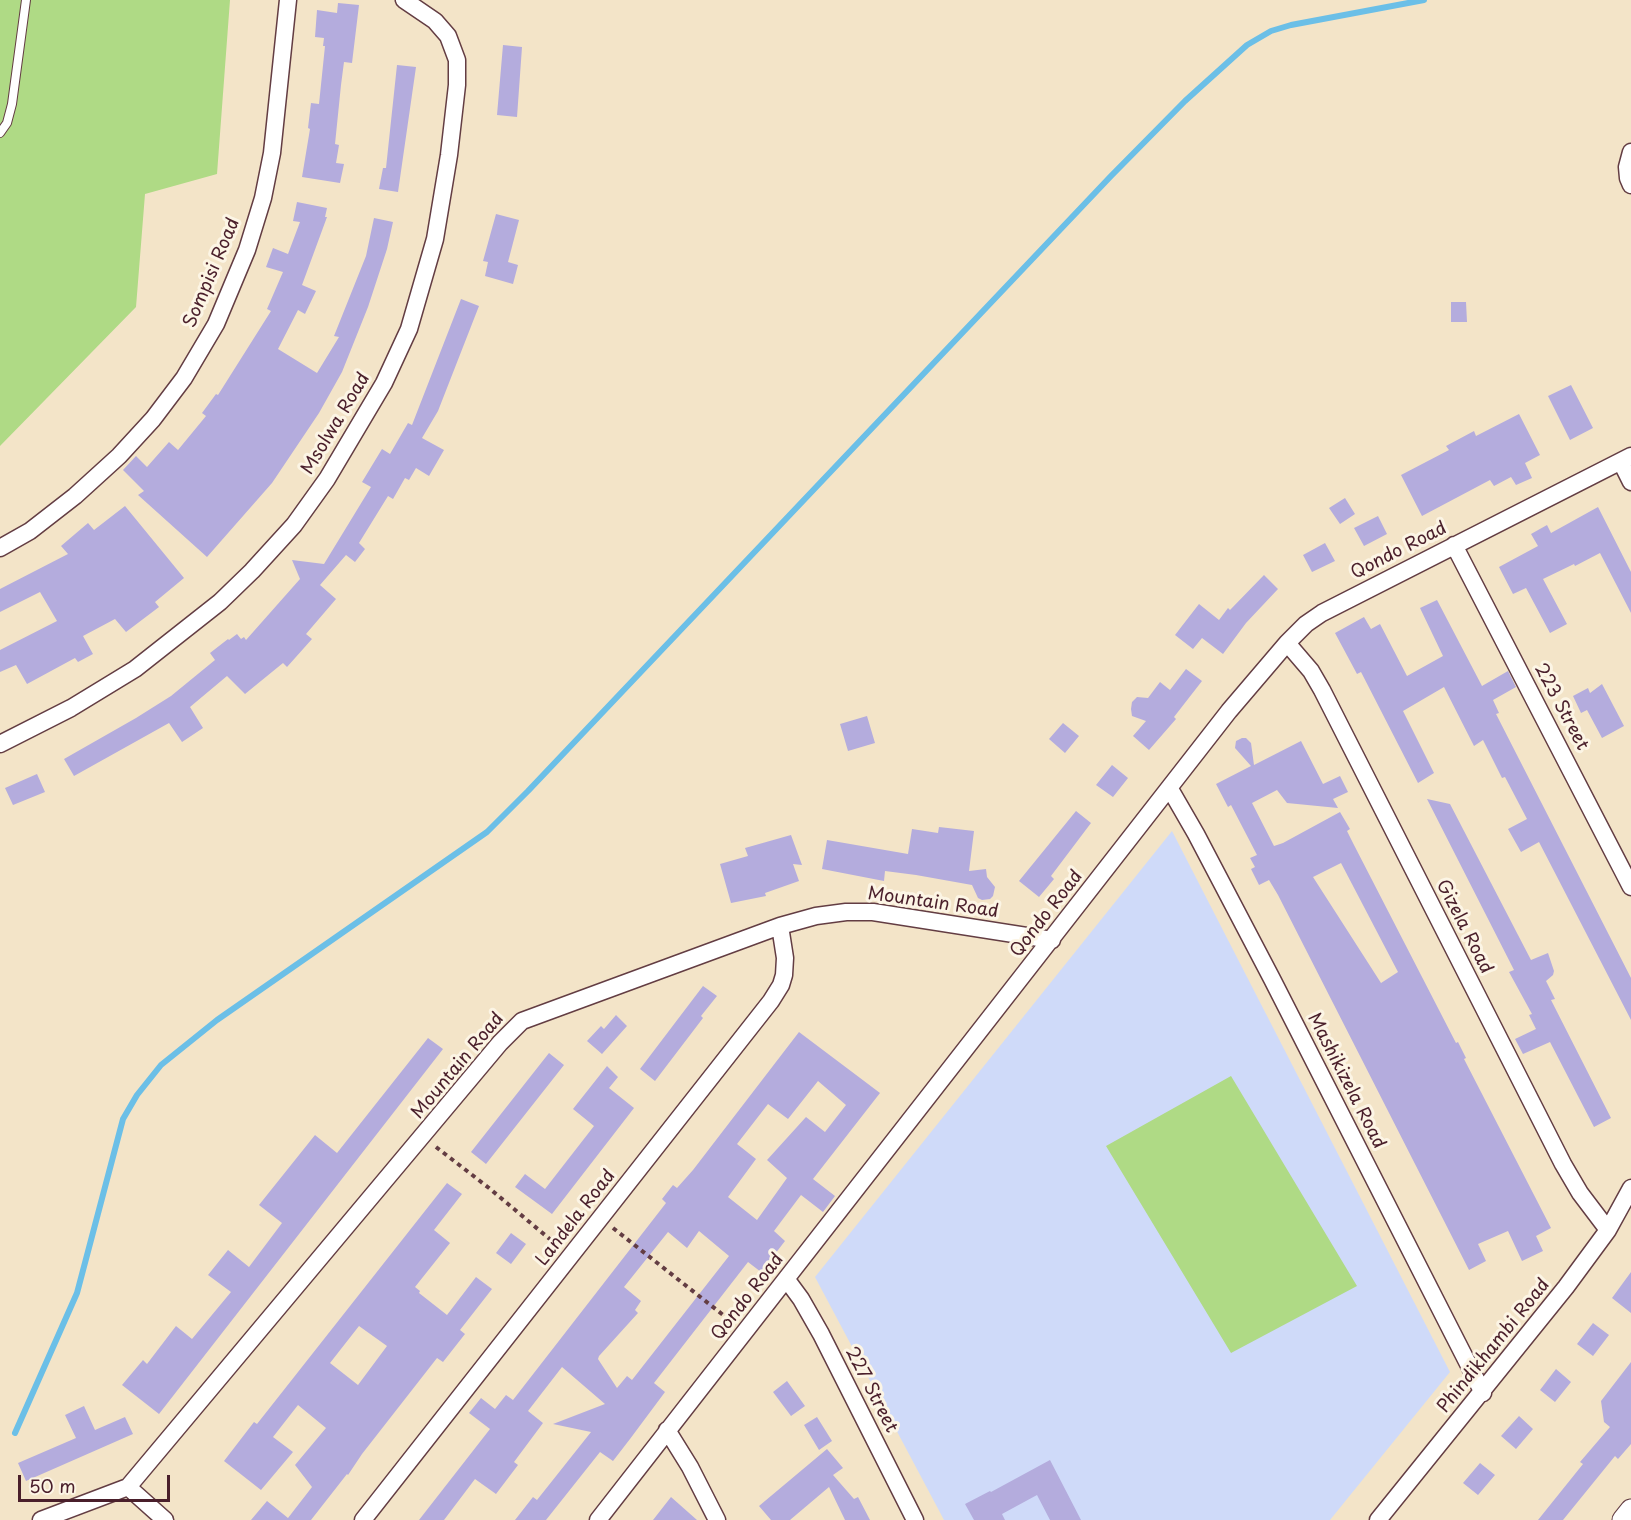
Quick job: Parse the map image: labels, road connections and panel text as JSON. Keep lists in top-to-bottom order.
{
  "streets": {
    "street": [
      "Sompisi Road",
      "Msolwa Road",
      "Qondo Road",
      "223 Street",
      "Mountain Road",
      "Gizela Road",
      "Mashikizela Road",
      "Landela Road",
      "Phindikhambi Road",
      "227 Street"
    ]
  },
  "crossings": [
    ["Qondo Road", "223 Street"],
    ["Qondo Road", "Mountain Road"],
    ["Qondo Road", "Gizela Road"],
    ["Qondo Road", "Mashikizela Road"],
    ["Qondo Road", "227 Street"],
    ["Mountain Road", "Landela Road"],
    ["Gizela Road", "Phindikhambi Road"],
    ["Mashikizela Road", "Phindikhambi Road"]
  ],
  "scale_bar": "50 m"
}
